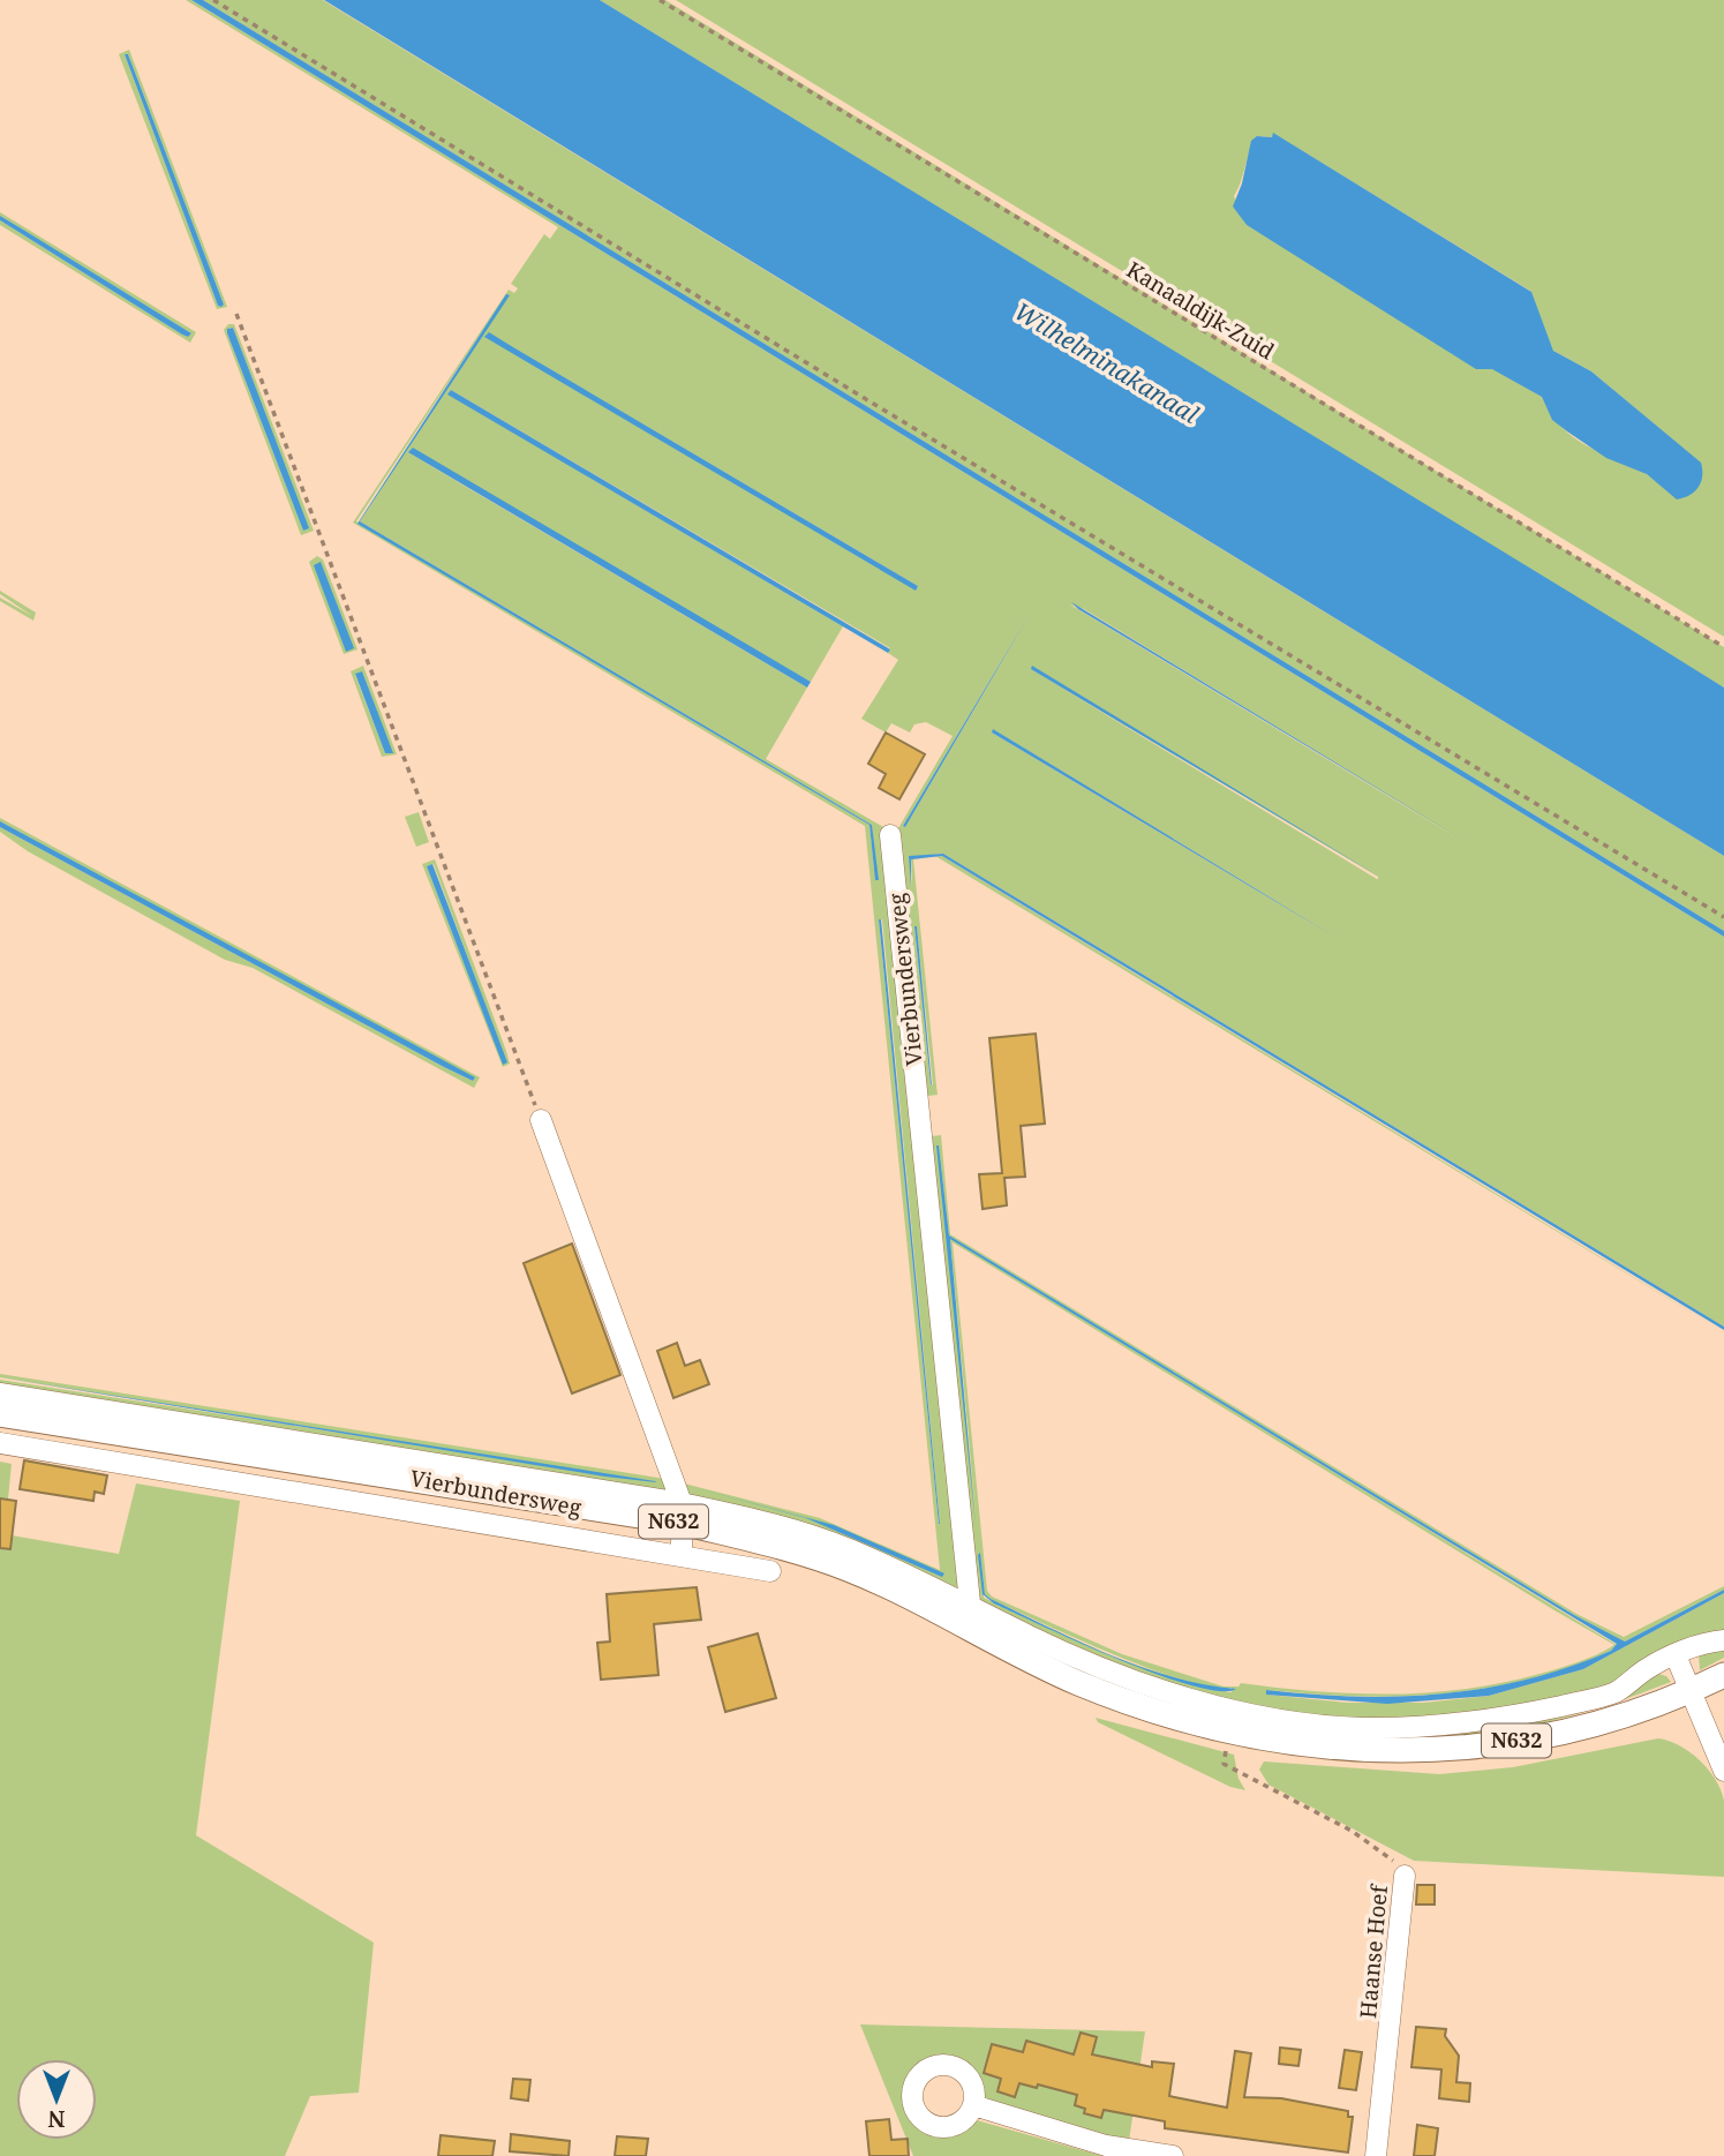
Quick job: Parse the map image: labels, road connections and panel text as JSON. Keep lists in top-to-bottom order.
{
  "streets": {
    "main road": ["Vierbundersweg", "N632"],
    "street": ["Haanse Hoef"],
    "path": ["Kanaaldijk-Zuid"]
  },
  "crossings": [
    ["Vierbundersweg", "Haanse Hoef"]
  ],
  "water": ["Wilhelminakanaal"],
  "north": "bottom"
}
